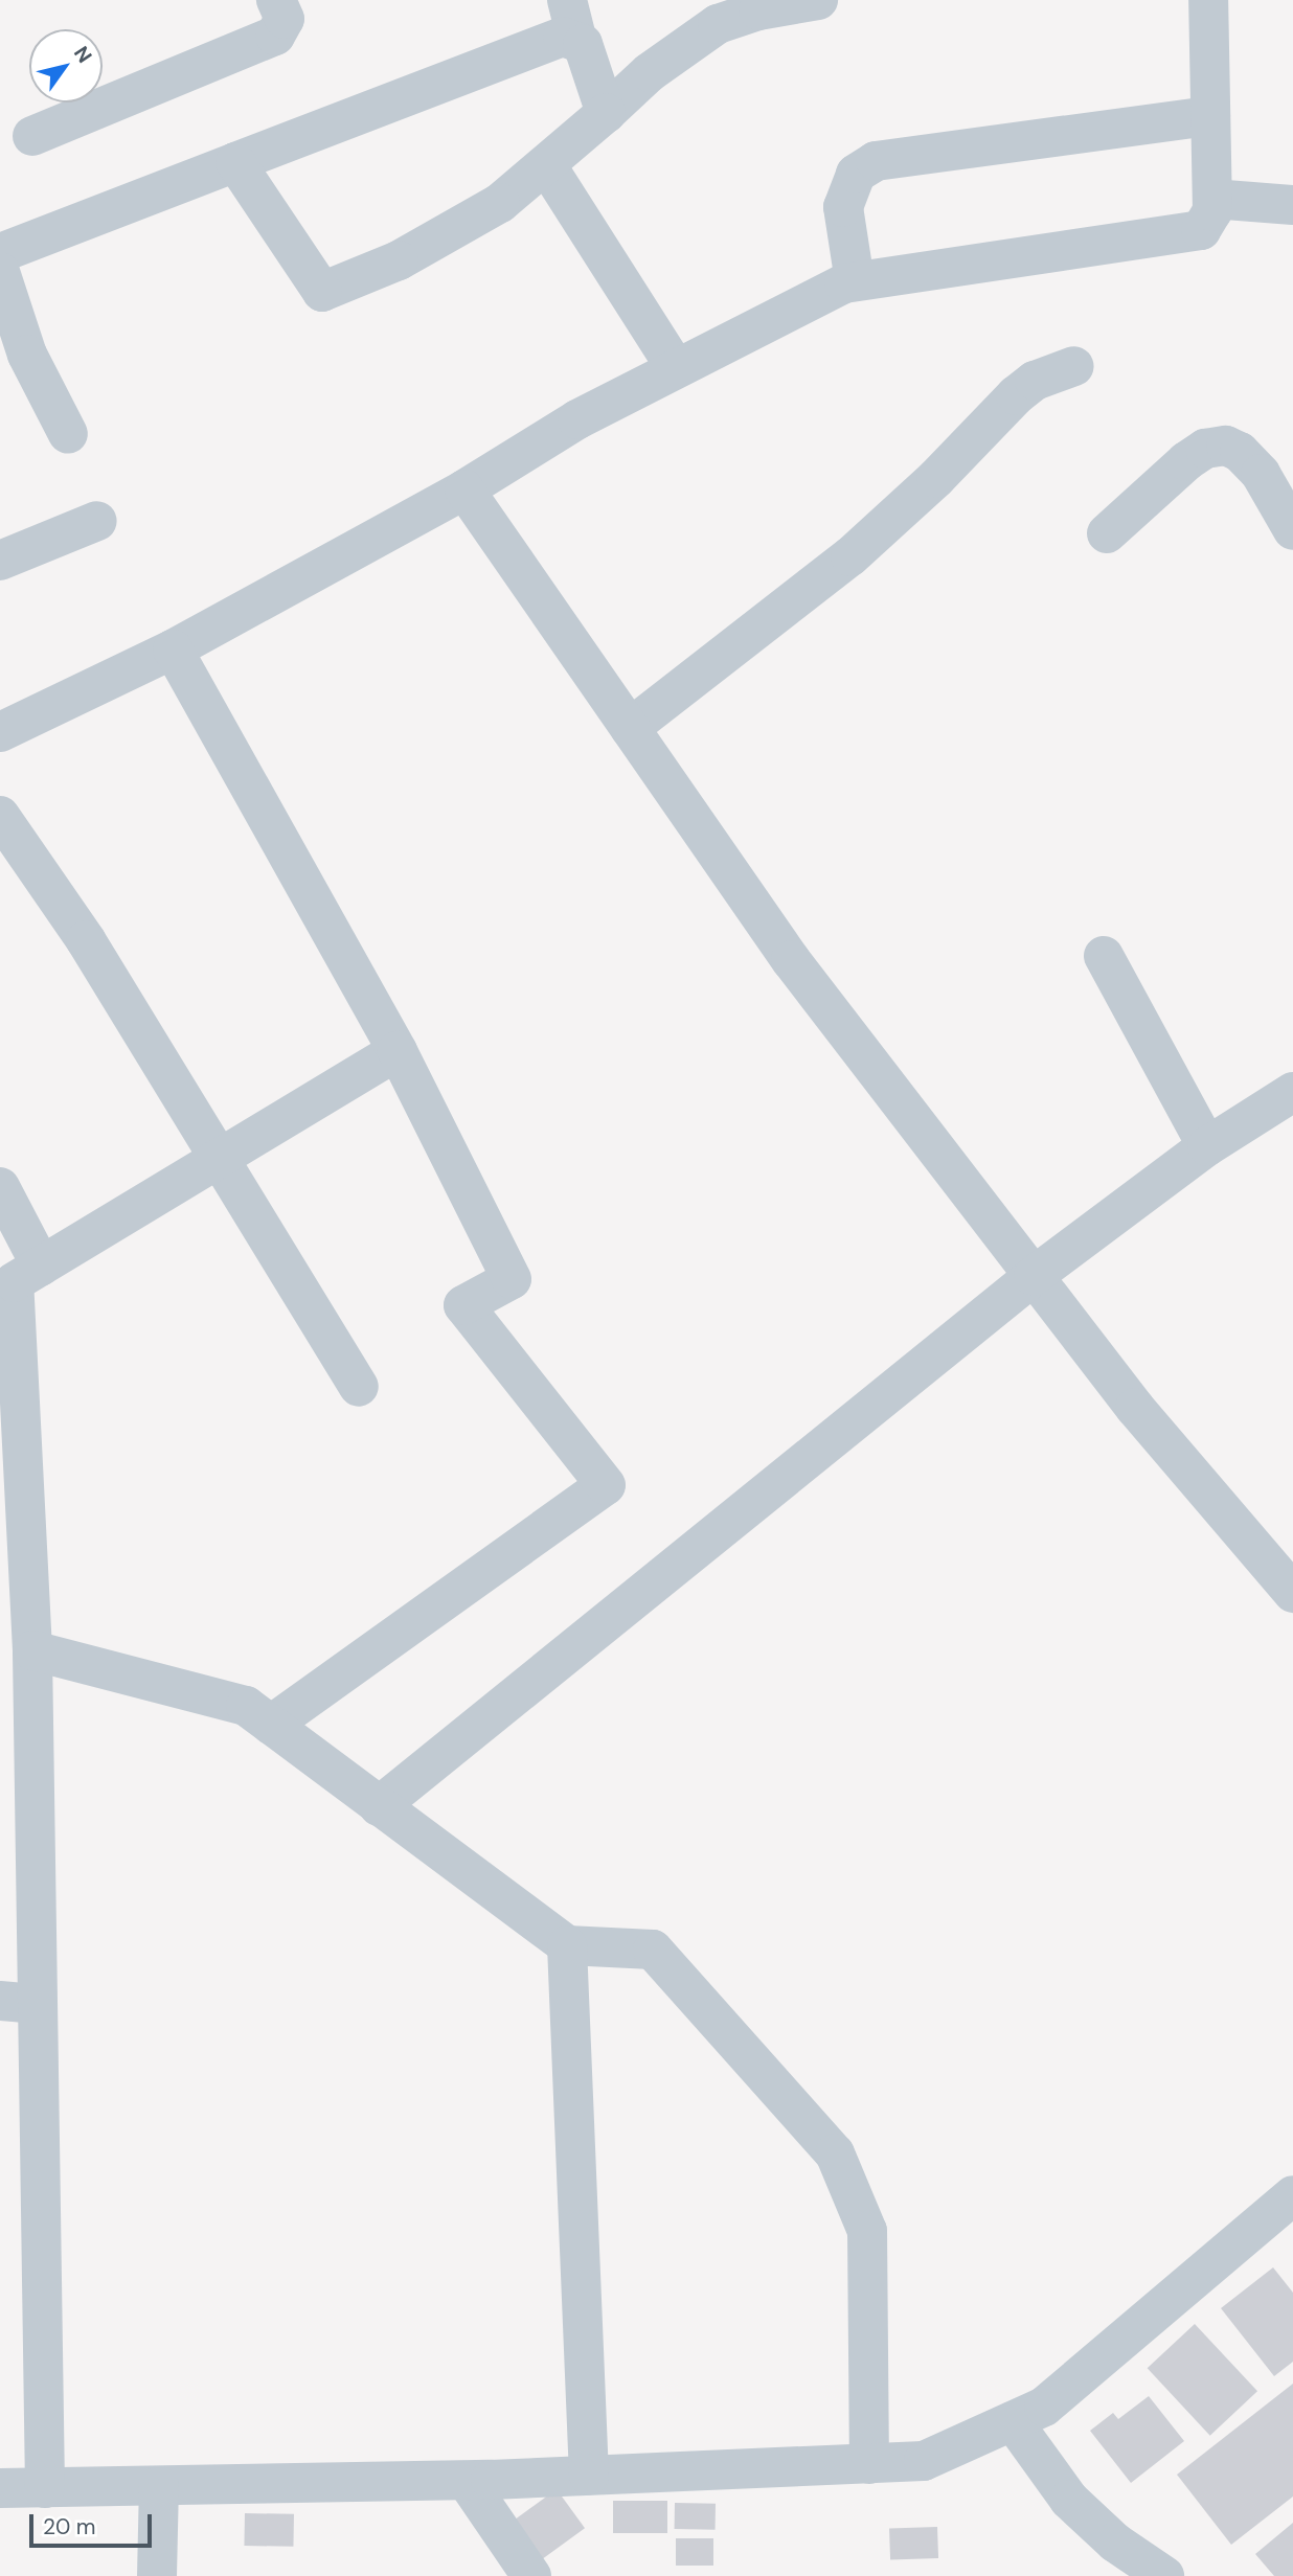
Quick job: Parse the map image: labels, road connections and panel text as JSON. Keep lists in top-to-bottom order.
{
  "scale_bar": "20 m",
  "north": "top right"
}
